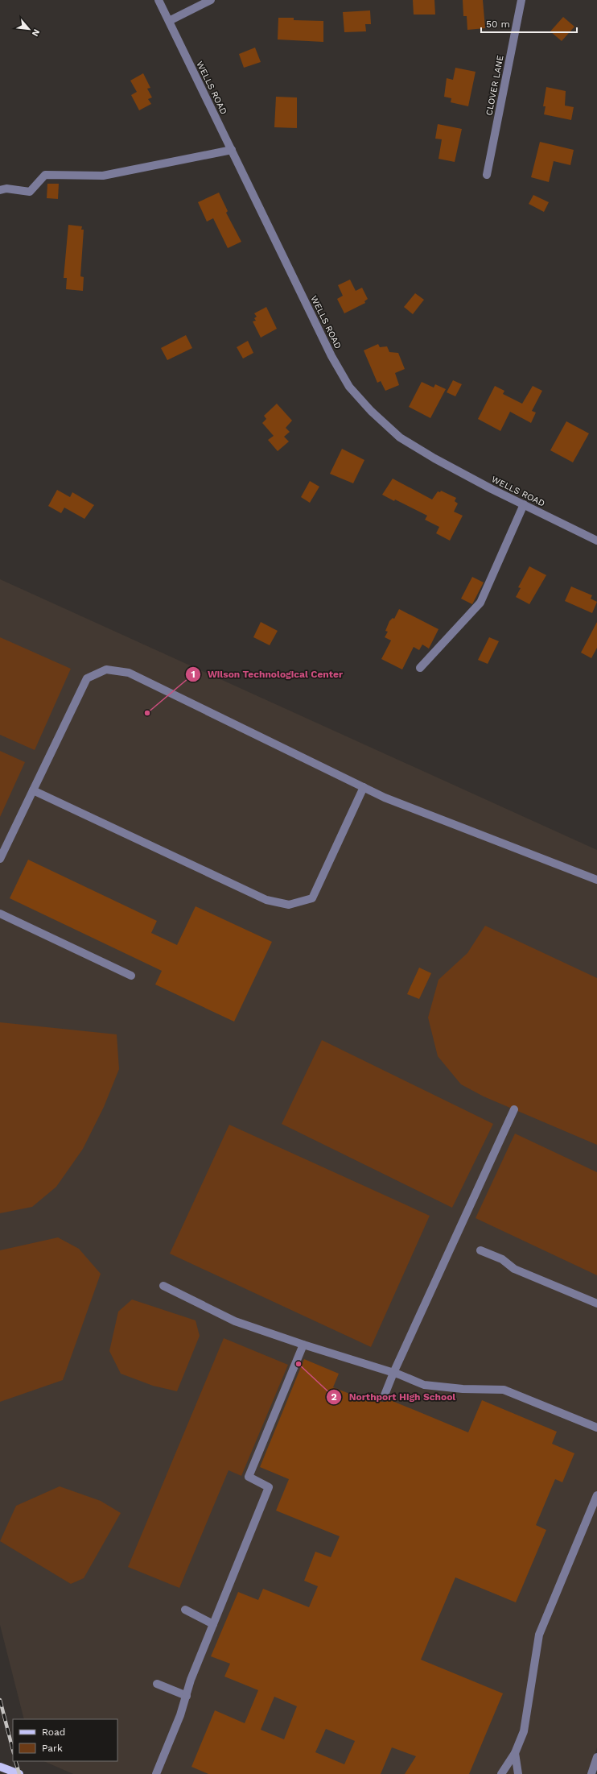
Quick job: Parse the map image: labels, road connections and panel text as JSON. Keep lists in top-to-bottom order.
{
  "streets": {
    "street": ["CLOVER LANE", "WELLS ROAD"]
  },
  "places": ["Wilson Technological Center", "Northport High School"],
  "legend": ["Road", "Park"],
  "scale_bar": "50 m",
  "north": "bottom right"
}
